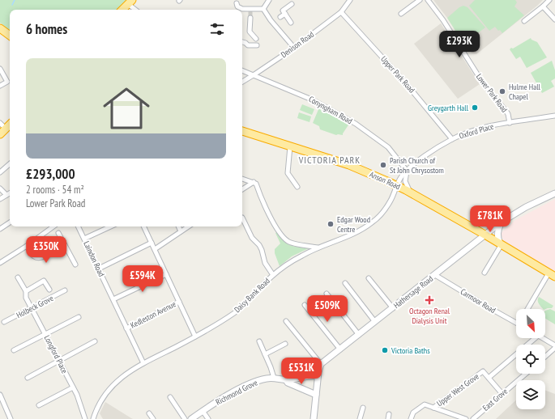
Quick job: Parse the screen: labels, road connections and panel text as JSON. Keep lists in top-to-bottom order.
{
  "streets": {
    "highway": ["Anson Road"],
    "street": [
      "Denison Road",
      "Upper Park Road",
      "Lower Park Road",
      "Conyngham Road",
      "Oxford Place",
      "Laindon Road",
      "Hathersage Road",
      "Daisy Bank Road",
      "Carmoor Road",
      "Holbeck Grove",
      "Kedleston Avenue",
      "Longford Place",
      "Upper West Grove",
      "Richmond Grove",
      "East Grove"
    ]
  },
  "crossings": [
    ["Denison Road", "Upper Park Road"],
    ["Denison Road", "Conyngham Road"],
    ["Upper Park Road", "Oxford Place"],
    ["Lower Park Road", "Oxford Place"],
    ["Conyngham Road", "Oxford Place"],
    ["Oxford Place", "Anson Road"],
    ["Oxford Place", "Daisy Bank Road"],
    ["Anson Road", "Hathersage Road"],
    ["Anson Road", "Daisy Bank Road"],
    ["Laindon Road", "Daisy Bank Road"],
    ["Laindon Road", "Kedleston Avenue"],
    ["Hathersage Road", "Carmoor Road"],
    ["Holbeck Grove", "Longford Place"]
  ],
  "districts": ["VICTORIA PARK"],
  "places": {
    "other": [
      "Hulme Hall Chapel",
      "Greygarth Hall",
      "Parish Church of St John Chrysostom",
      "Edgar Wood Centre",
      "Victoria Baths"
    ],
    "health": ["Octagon Renal Dialysis Unit"]
  },
  "north": "bottom right",
  "page": {
    "heading": "6 homes",
    "price": [
      "£293K",
      "£781K",
      "£350K",
      "£594K",
      "£509K",
      "£531K"
    ],
    "list": [
      {
        "name": "£293,000",
        "note": "2 rooms · 54 m² · Lower Park Road"
      }
    ]
  }
}
